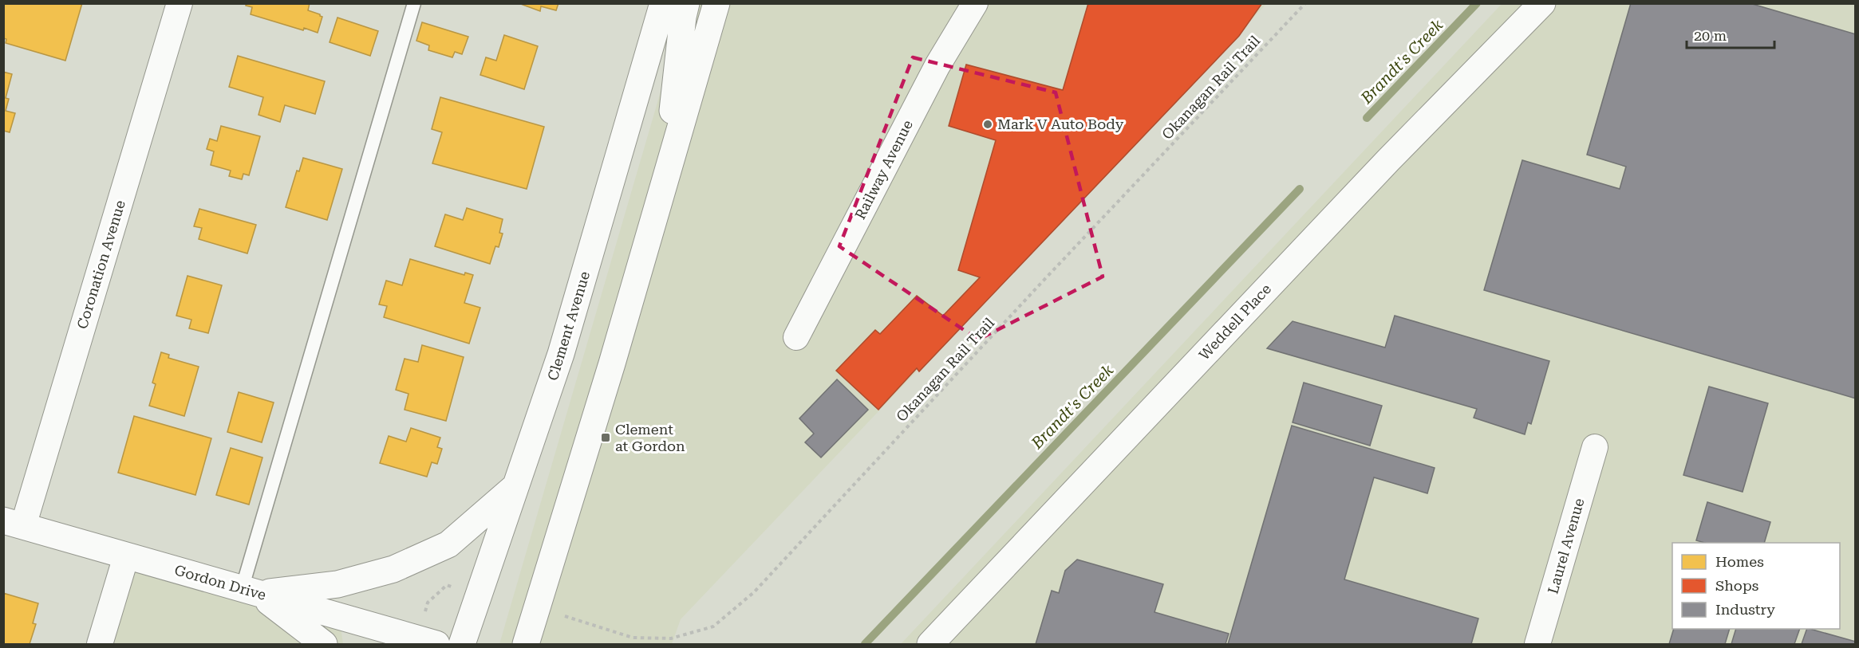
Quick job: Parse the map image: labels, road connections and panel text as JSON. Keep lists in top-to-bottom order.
{
  "streets": {
    "main road": ["Weddell Place", "Clement Avenue", "Gordon Drive"],
    "street": ["Railway Avenue", "Coronation Avenue", "Laurel Avenue"],
    "path": ["Okanagan Rail Trail"]
  },
  "crossings": [
    ["Coronation Avenue", "Gordon Drive"]
  ],
  "water": ["Brandt's Creek"],
  "places": {
    "other": ["Mark V Auto Body"],
    "transit": ["Clement at Gordon"]
  },
  "legend": ["Homes", "Shops", "Industry"],
  "scale_bar": "20 m"
}
